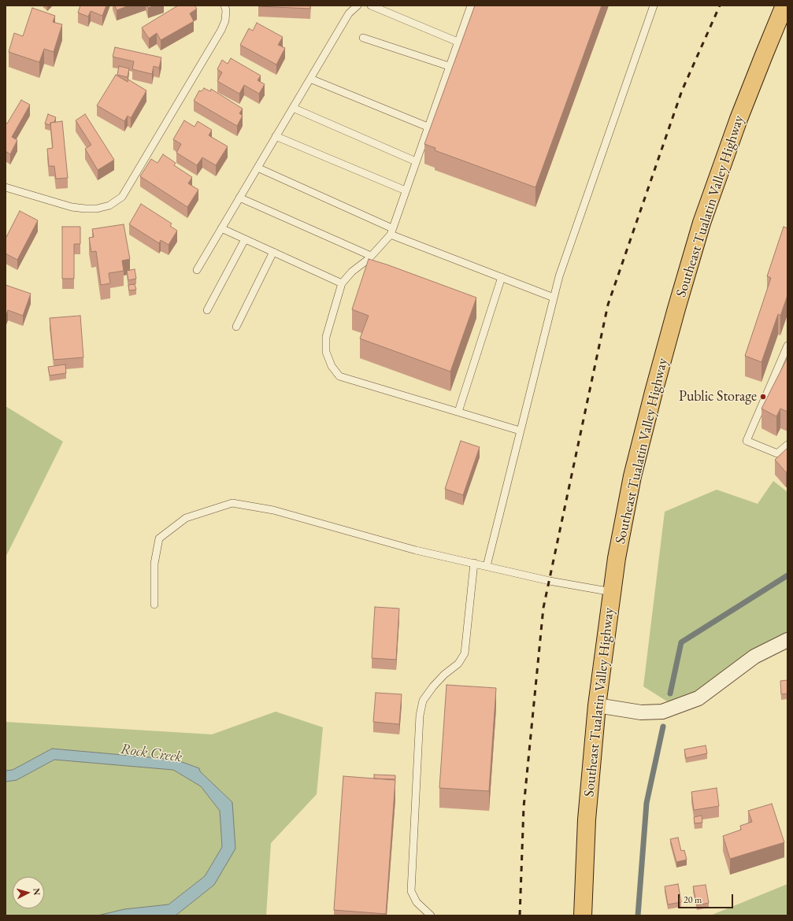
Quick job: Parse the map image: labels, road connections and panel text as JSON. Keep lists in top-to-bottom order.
{
  "streets": {
    "main road": ["Southeast Tualatin Valley Highway"]
  },
  "water": ["Rock Creek"],
  "places": ["Public Storage"],
  "scale_bar": "20 m",
  "north": "right"
}
